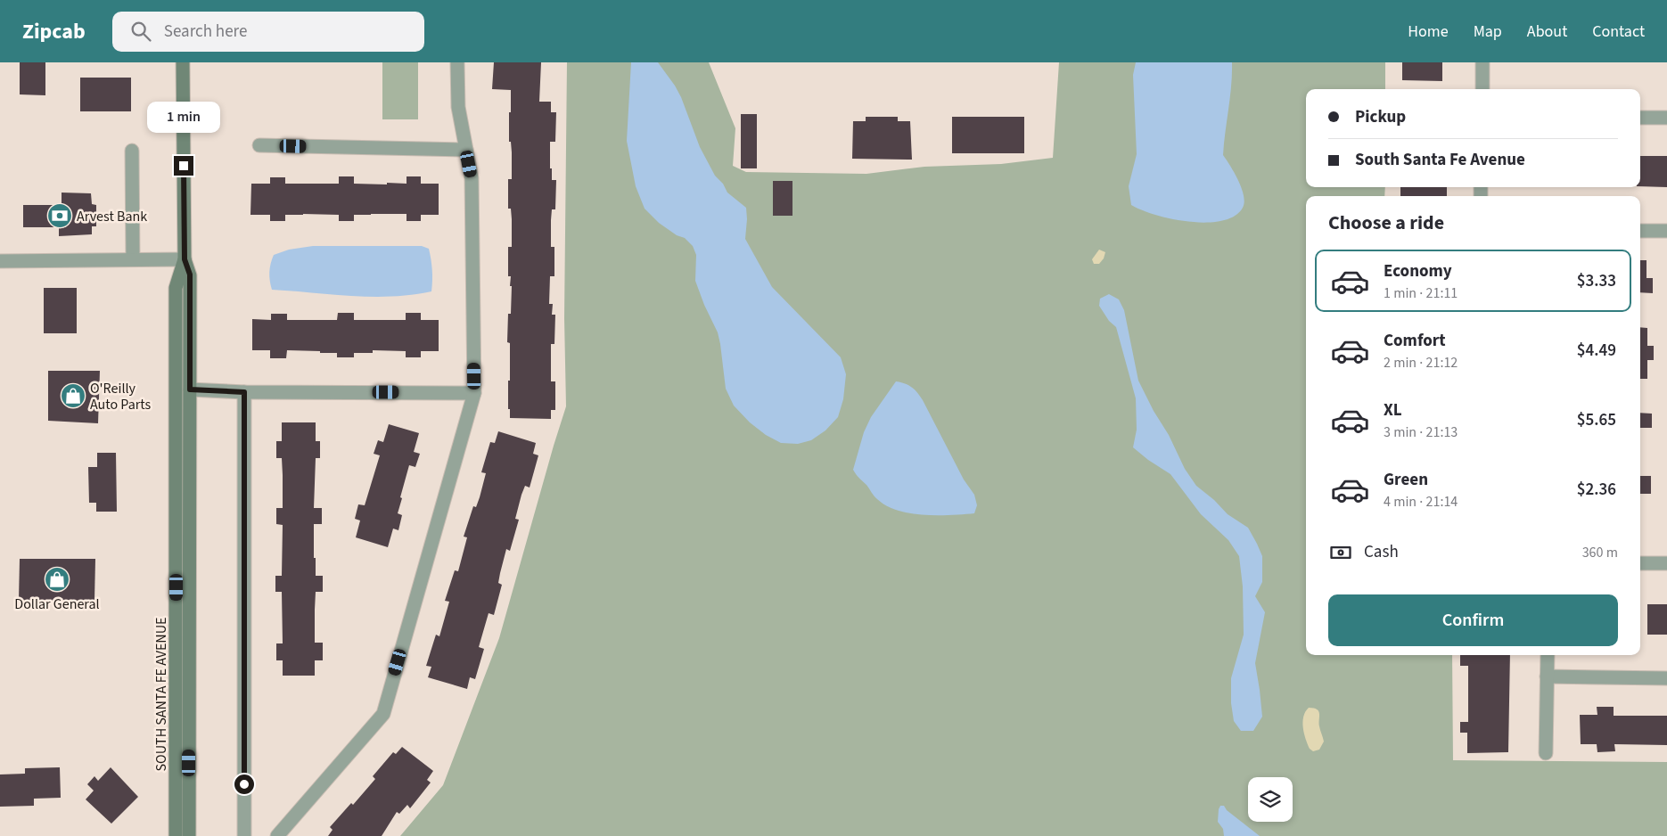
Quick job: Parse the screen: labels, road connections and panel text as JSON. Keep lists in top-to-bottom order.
{
  "streets": {
    "main road": ["SOUTH SANTA FE AVENUE"]
  },
  "places": {
    "bank": ["Arvest Bank"],
    "shop": ["O'Reilly Auto Parts", "Dollar General"]
  },
  "page": {
    "header": "Zipcab",
    "search": "Search here",
    "nav": [
      "Home",
      "Map",
      "About",
      "Contact"
    ],
    "banner": ["Pickup", "South Santa Fe Avenue"],
    "bubble": "1 min",
    "heading": "Choose a ride",
    "list": [
      {
        "name": "Economy",
        "note": "1 min · 21:11",
        "value": "$3.33"
      },
      {
        "name": "Comfort",
        "note": "2 min · 21:12",
        "value": "$4.49"
      },
      {
        "name": "XL",
        "note": "3 min · 21:13",
        "value": "$5.65"
      },
      {
        "name": "Green",
        "note": "4 min · 21:14",
        "value": "$2.36"
      }
    ],
    "pay": ["Cash", "360 m"],
    "buttons": "Confirm"
  }
}
